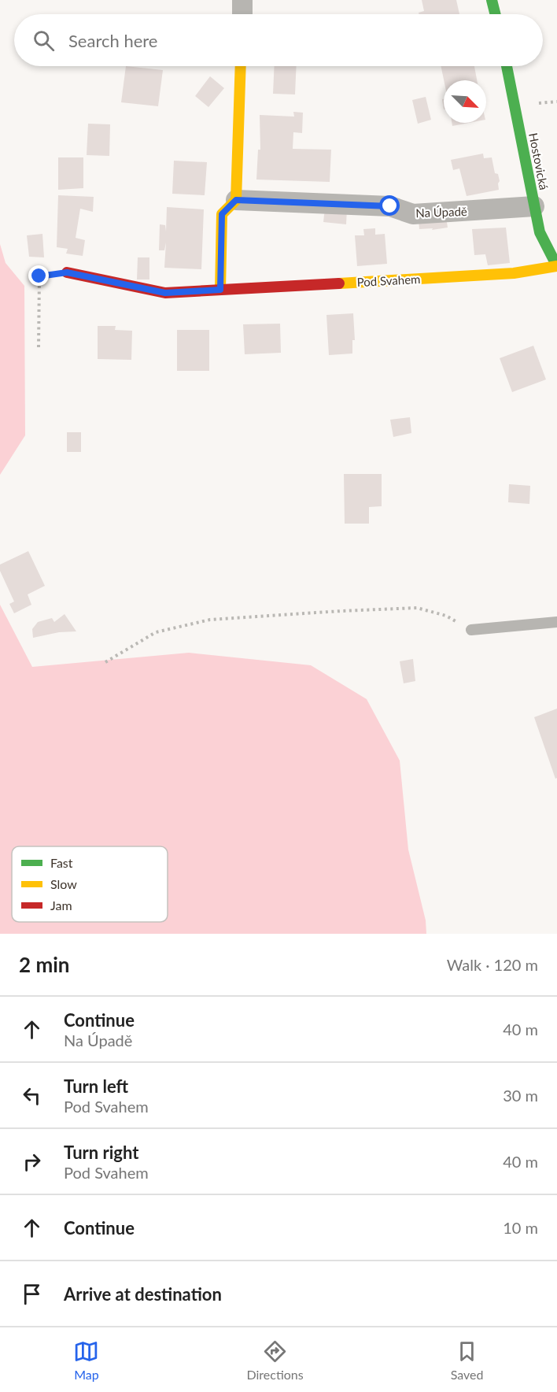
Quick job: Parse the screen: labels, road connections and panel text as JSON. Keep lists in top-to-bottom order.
{
  "streets": {
    "street": ["Hostovická", "Na Úpadě", "Pod Svahem"]
  },
  "crossings": [
    ["Hostovická", "Na Úpadě"],
    ["Hostovická", "Pod Svahem"]
  ],
  "legend": ["Fast", "Slow", "Jam"],
  "north": "bottom right",
  "page": {
    "search": "Search here",
    "heading": ["2 min", "Walk · 120 m"],
    "list": [
      ["Continue", "Na Úpadě", "40 m"],
      ["Turn left", "Pod Svahem", "30 m"],
      ["Turn right", "Pod Svahem", "40 m"],
      ["Continue", "10 m"],
      "Arrive at destination"
    ],
    "nav": ["Map", "Directions", "Saved"]
  }
}
